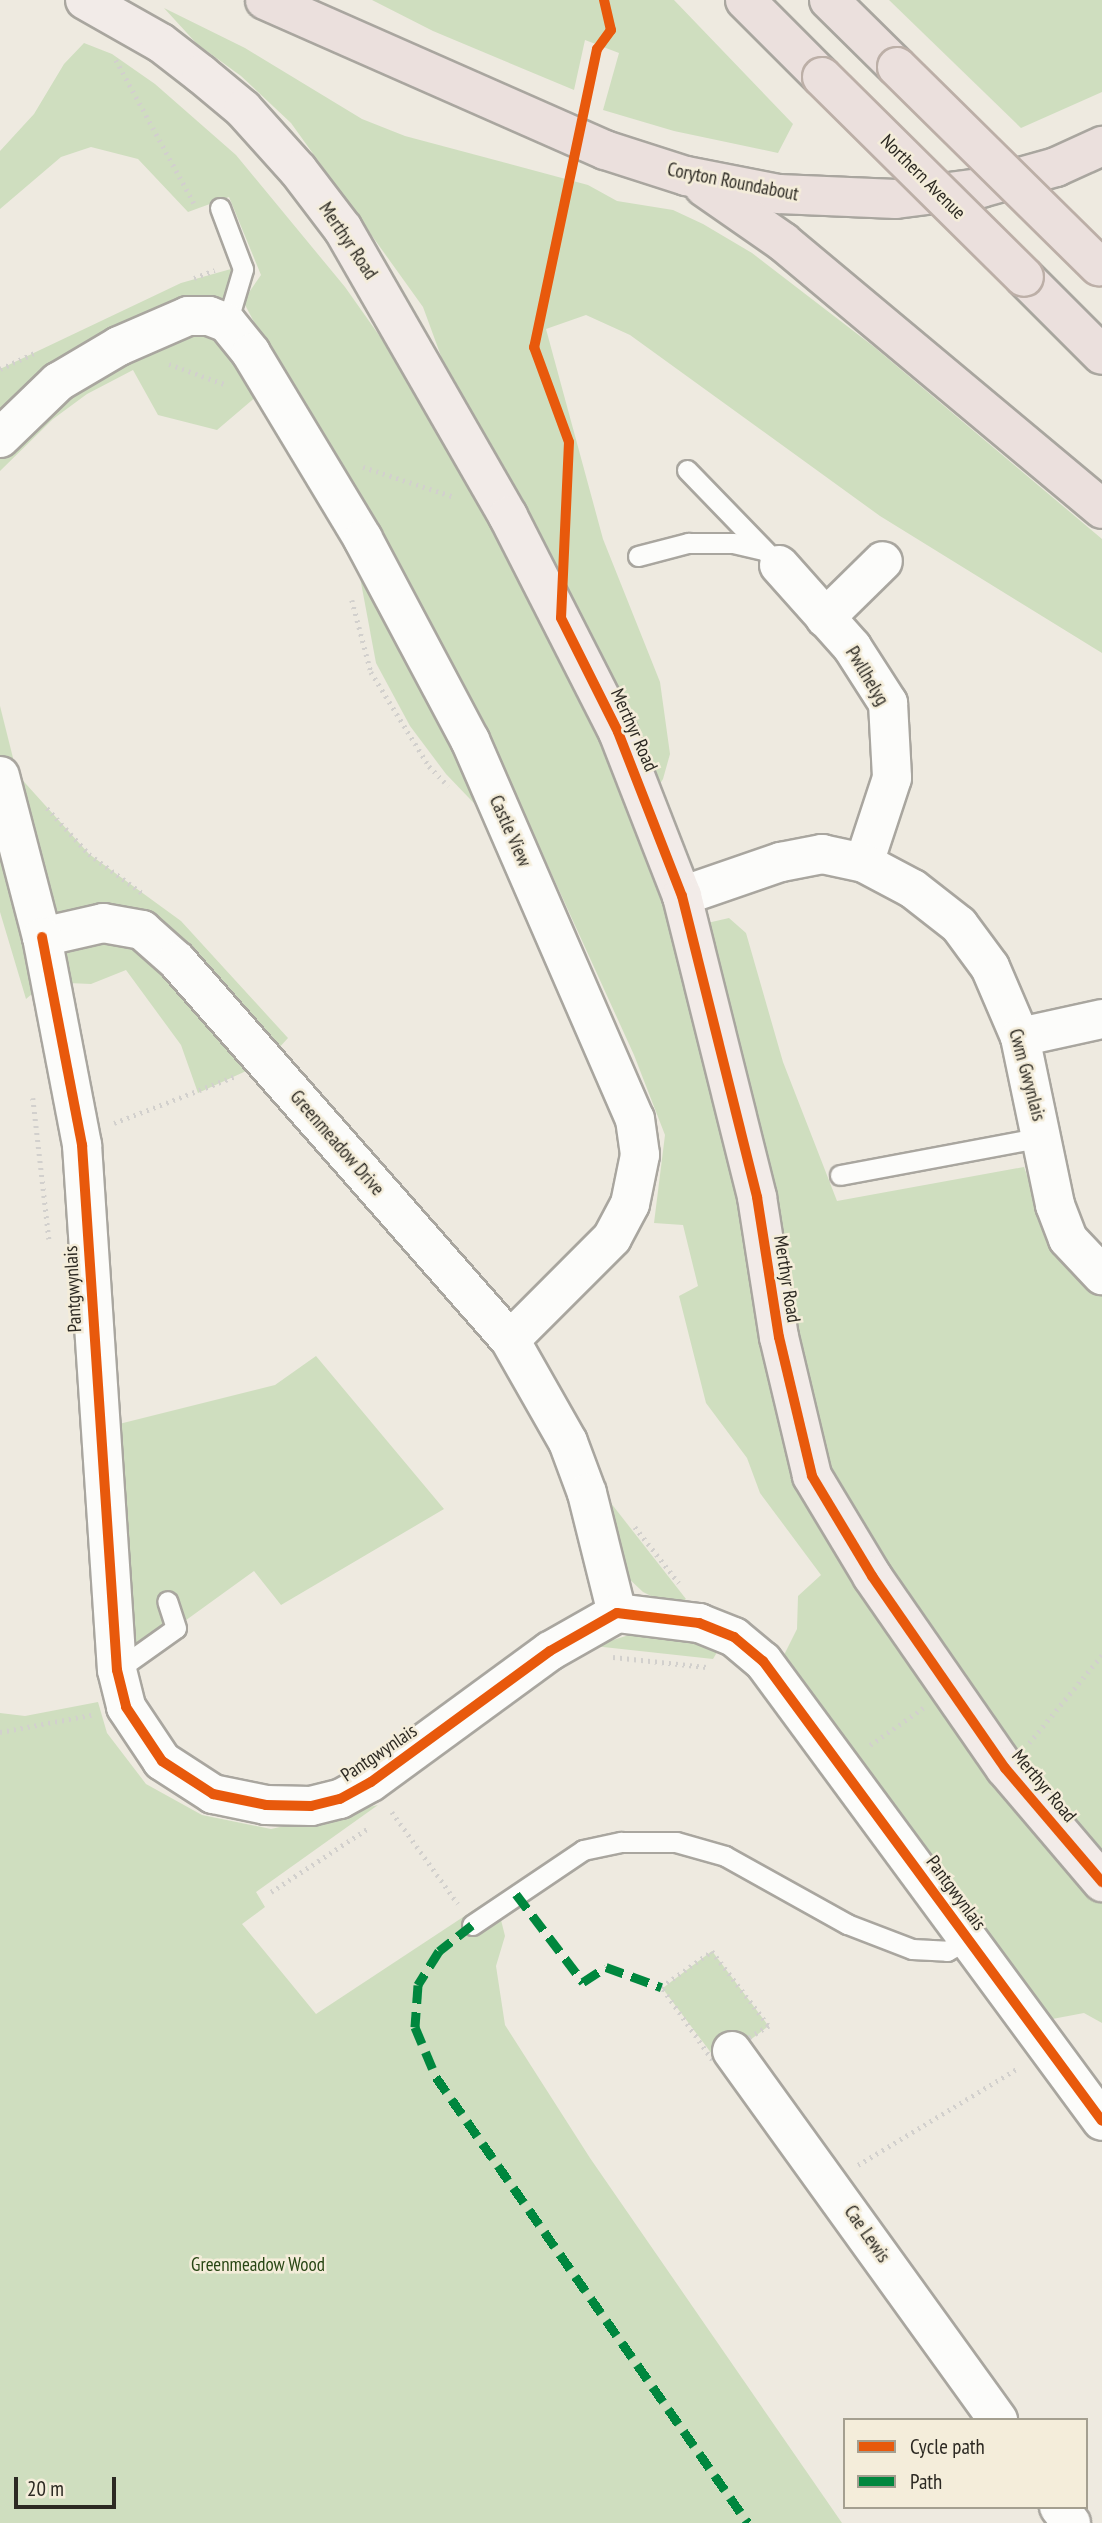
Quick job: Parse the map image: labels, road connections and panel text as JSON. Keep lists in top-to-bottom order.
{
  "streets": {
    "highway": ["Northern Avenue", "Coryton Roundabout"],
    "main road": ["Merthyr Road"],
    "street": [
      "Pwllhelyg",
      "Castle View",
      "Cwm Gwynlais",
      "Greenmeadow Drive",
      "Pantgwynlais",
      "Cae Lewis"
    ]
  },
  "crossings": [
    ["Merthyr Road", "Cwm Gwynlais"],
    ["Pwllhelyg", "Cwm Gwynlais"],
    ["Castle View", "Greenmeadow Drive"],
    ["Greenmeadow Drive", "Pantgwynlais"]
  ],
  "parks": ["Greenmeadow Wood"],
  "legend": ["Cycle path", "Path"],
  "scale_bar": "20 m"
}
